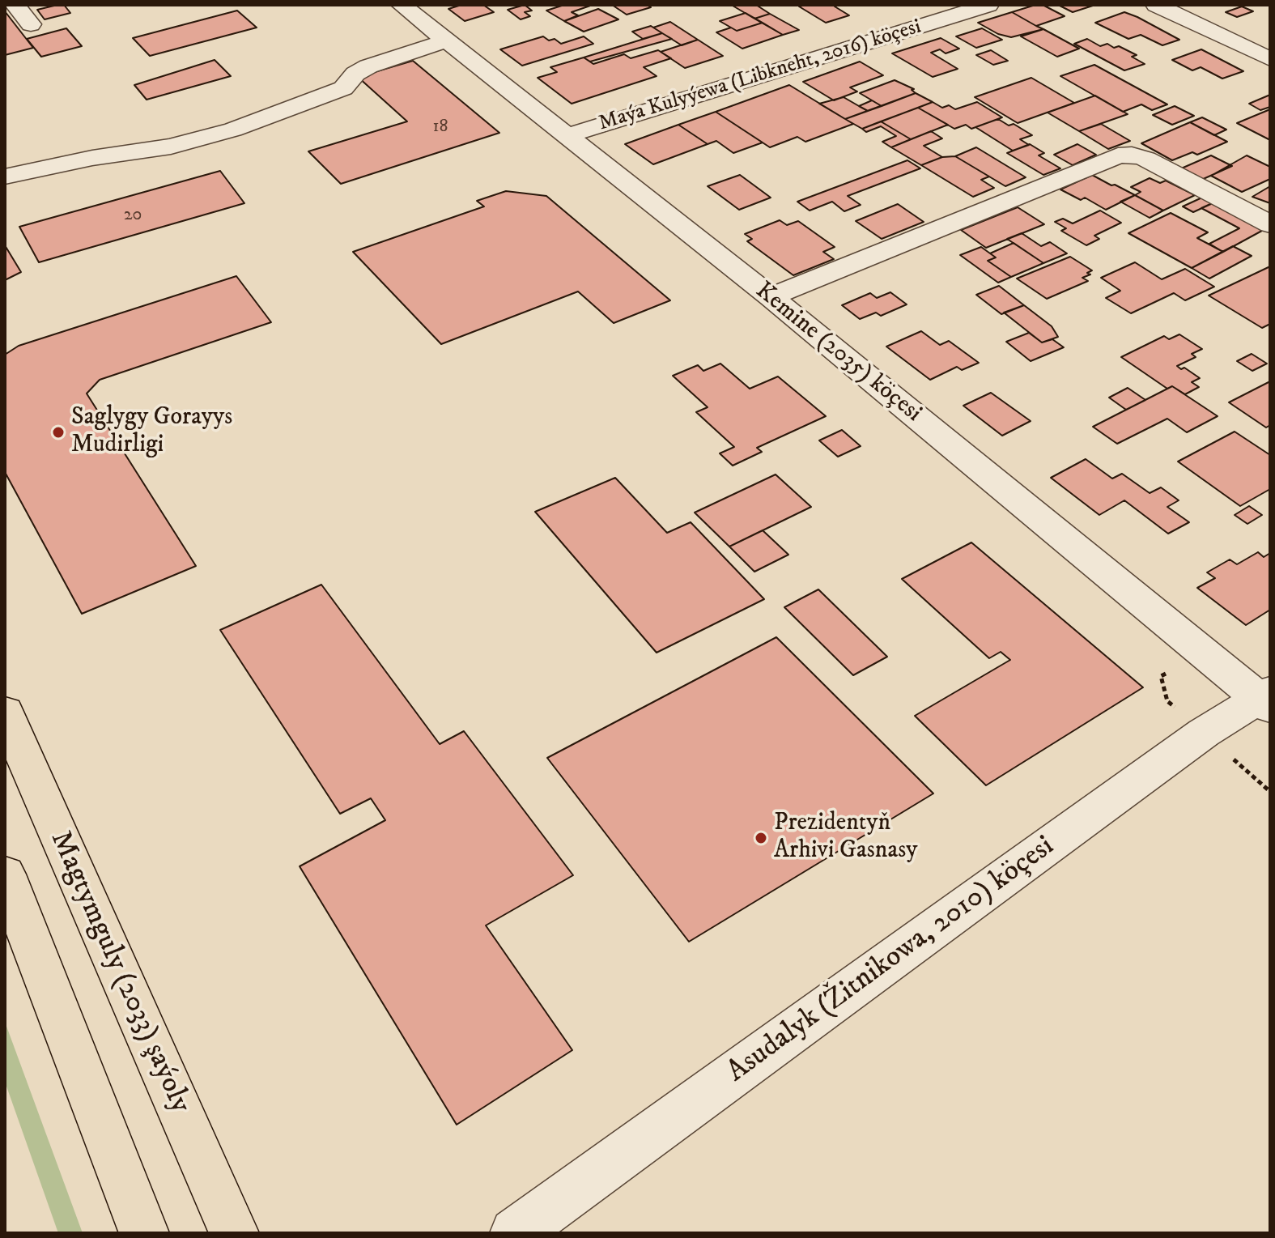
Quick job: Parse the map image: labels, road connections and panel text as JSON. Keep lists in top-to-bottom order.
{
  "streets": {
    "main road": ["Magtymguly (2033) şaýoly"],
    "street": ["Maýa Kulyýewa (Libkneht, 2016) köçesi", "Kemine (2035) köçesi", "Asudalyk (Žitnikowa, 2010) köçesi"]
  },
  "crossings": [
    ["Maýa Kulyýewa (Libkneht, 2016) köçesi", "Kemine (2035) köçesi"],
    ["Kemine (2035) köçesi", "Asudalyk (Žitnikowa, 2010) köçesi"]
  ],
  "places": ["Saglygy Gorayys Mudirligi", "Prezidentyň Arhivi Gasnasy"],
  "house_numbers": ["18", "20"]
}
